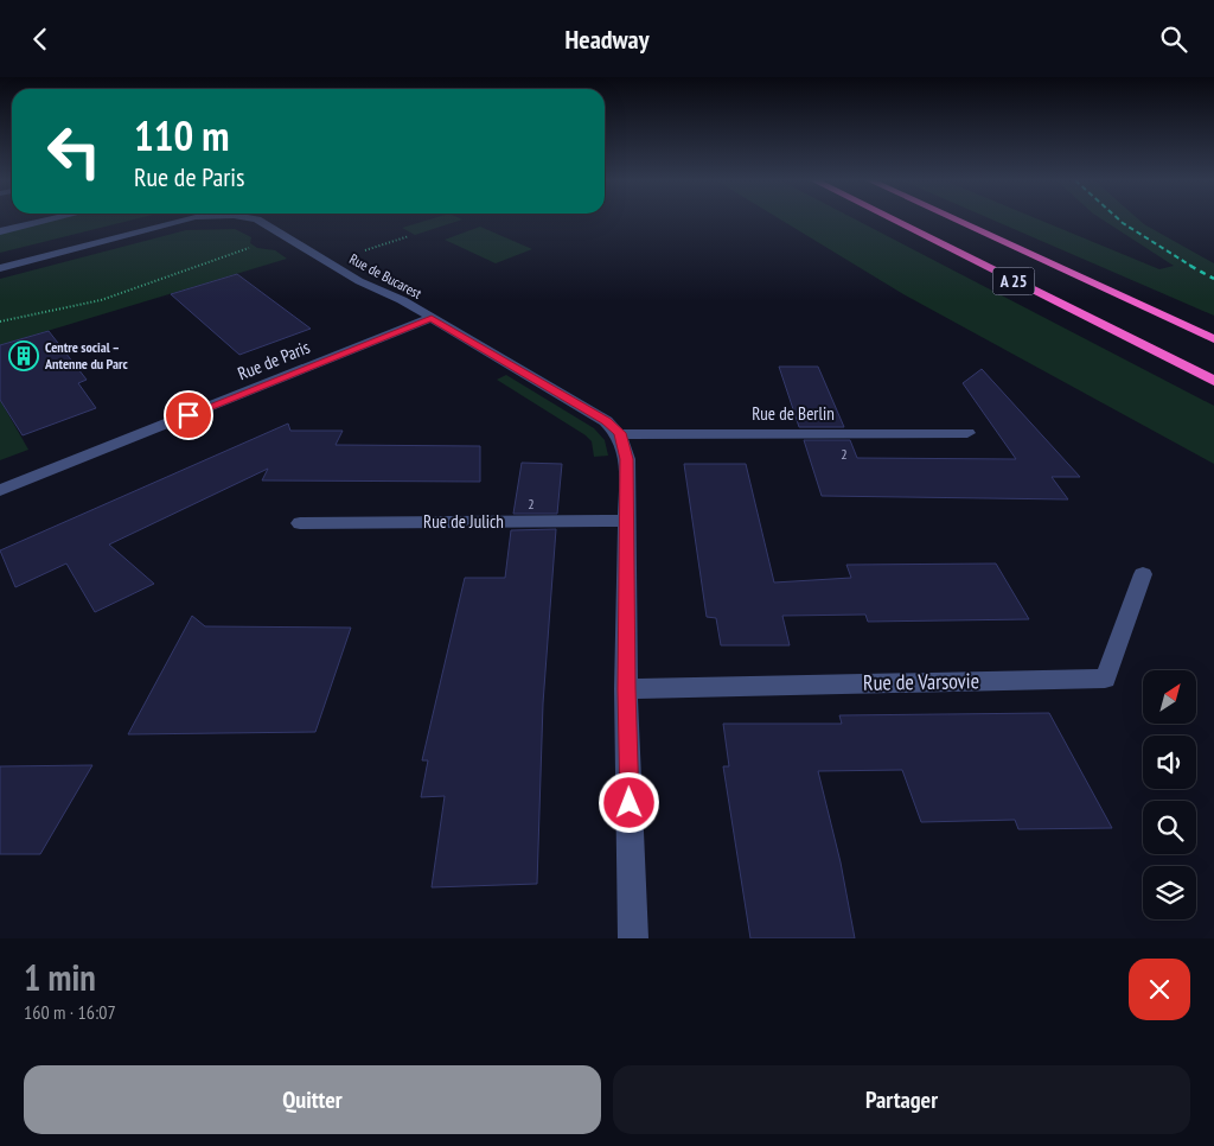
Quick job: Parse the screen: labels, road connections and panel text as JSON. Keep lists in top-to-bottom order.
{
  "streets": {
    "highway": ["A 25"],
    "street": [
      "Rue de Bucarest",
      "Rue de Paris",
      "Rue de Berlin",
      "Rue de Julich",
      "Rue de Varsovie"
    ]
  },
  "crossings": [
    ["Rue de Bucarest", "Rue de Paris"],
    ["Rue de Bucarest", "Rue de Berlin"]
  ],
  "places": {
    "building": ["Centre social – Antenne du Parc"]
  },
  "house_numbers": ["2", "2"],
  "north": "top right",
  "page": {
    "header": "Headway",
    "turn": ["110 m", "Rue de Paris"],
    "heading": ["1 min", "160 m · 16:07"],
    "buttons": ["Quitter", "Partager"]
  }
}
